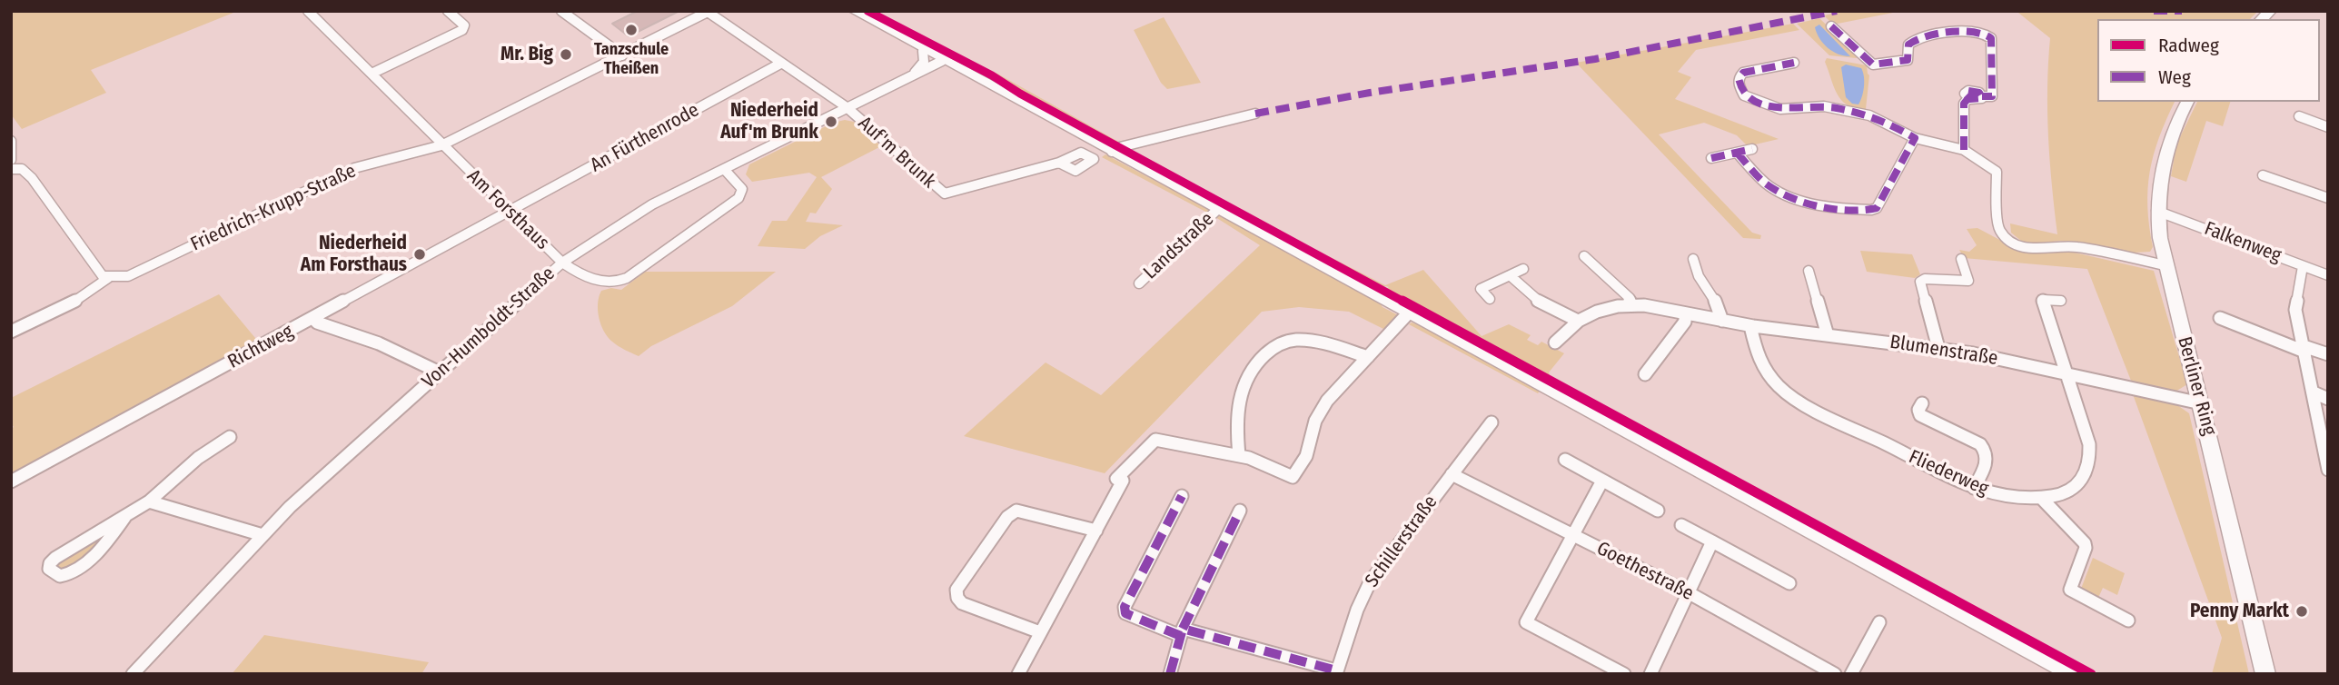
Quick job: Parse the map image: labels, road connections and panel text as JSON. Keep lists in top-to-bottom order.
{
  "streets": {
    "main road": ["Berliner Ring"],
    "street": [
      "An Fürthenrode",
      "Auf'm Brunk",
      "Friedrich-Krupp-Straße",
      "Am Forsthaus",
      "Falkenweg",
      "Landstraße",
      "Von-Humboldt-Straße",
      "Richtweg",
      "Blumenstraße",
      "Fliederweg",
      "Schillerstraße",
      "Goethestraße"
    ]
  },
  "crossings": [
    ["An Fürthenrode", "Am Forsthaus"],
    ["An Fürthenrode", "Richtweg"],
    ["Auf'm Brunk", "Von-Humboldt-Straße"],
    ["Friedrich-Krupp-Straße", "Am Forsthaus"],
    ["Am Forsthaus", "Von-Humboldt-Straße"],
    ["Am Forsthaus", "Richtweg"],
    ["Falkenweg", "Berliner Ring"],
    ["Landstraße", "Von-Humboldt-Straße"],
    ["Blumenstraße", "Berliner Ring"],
    ["Blumenstraße", "Fliederweg"],
    ["Schillerstraße", "Goethestraße"]
  ],
  "places": [
    "Tanzschule Theißen",
    "Mr. Big",
    "Niederheid Auf'm Brunk",
    "Niederheid Am Forsthaus",
    "Penny Markt"
  ],
  "legend": ["Radweg", "Weg"]
}
